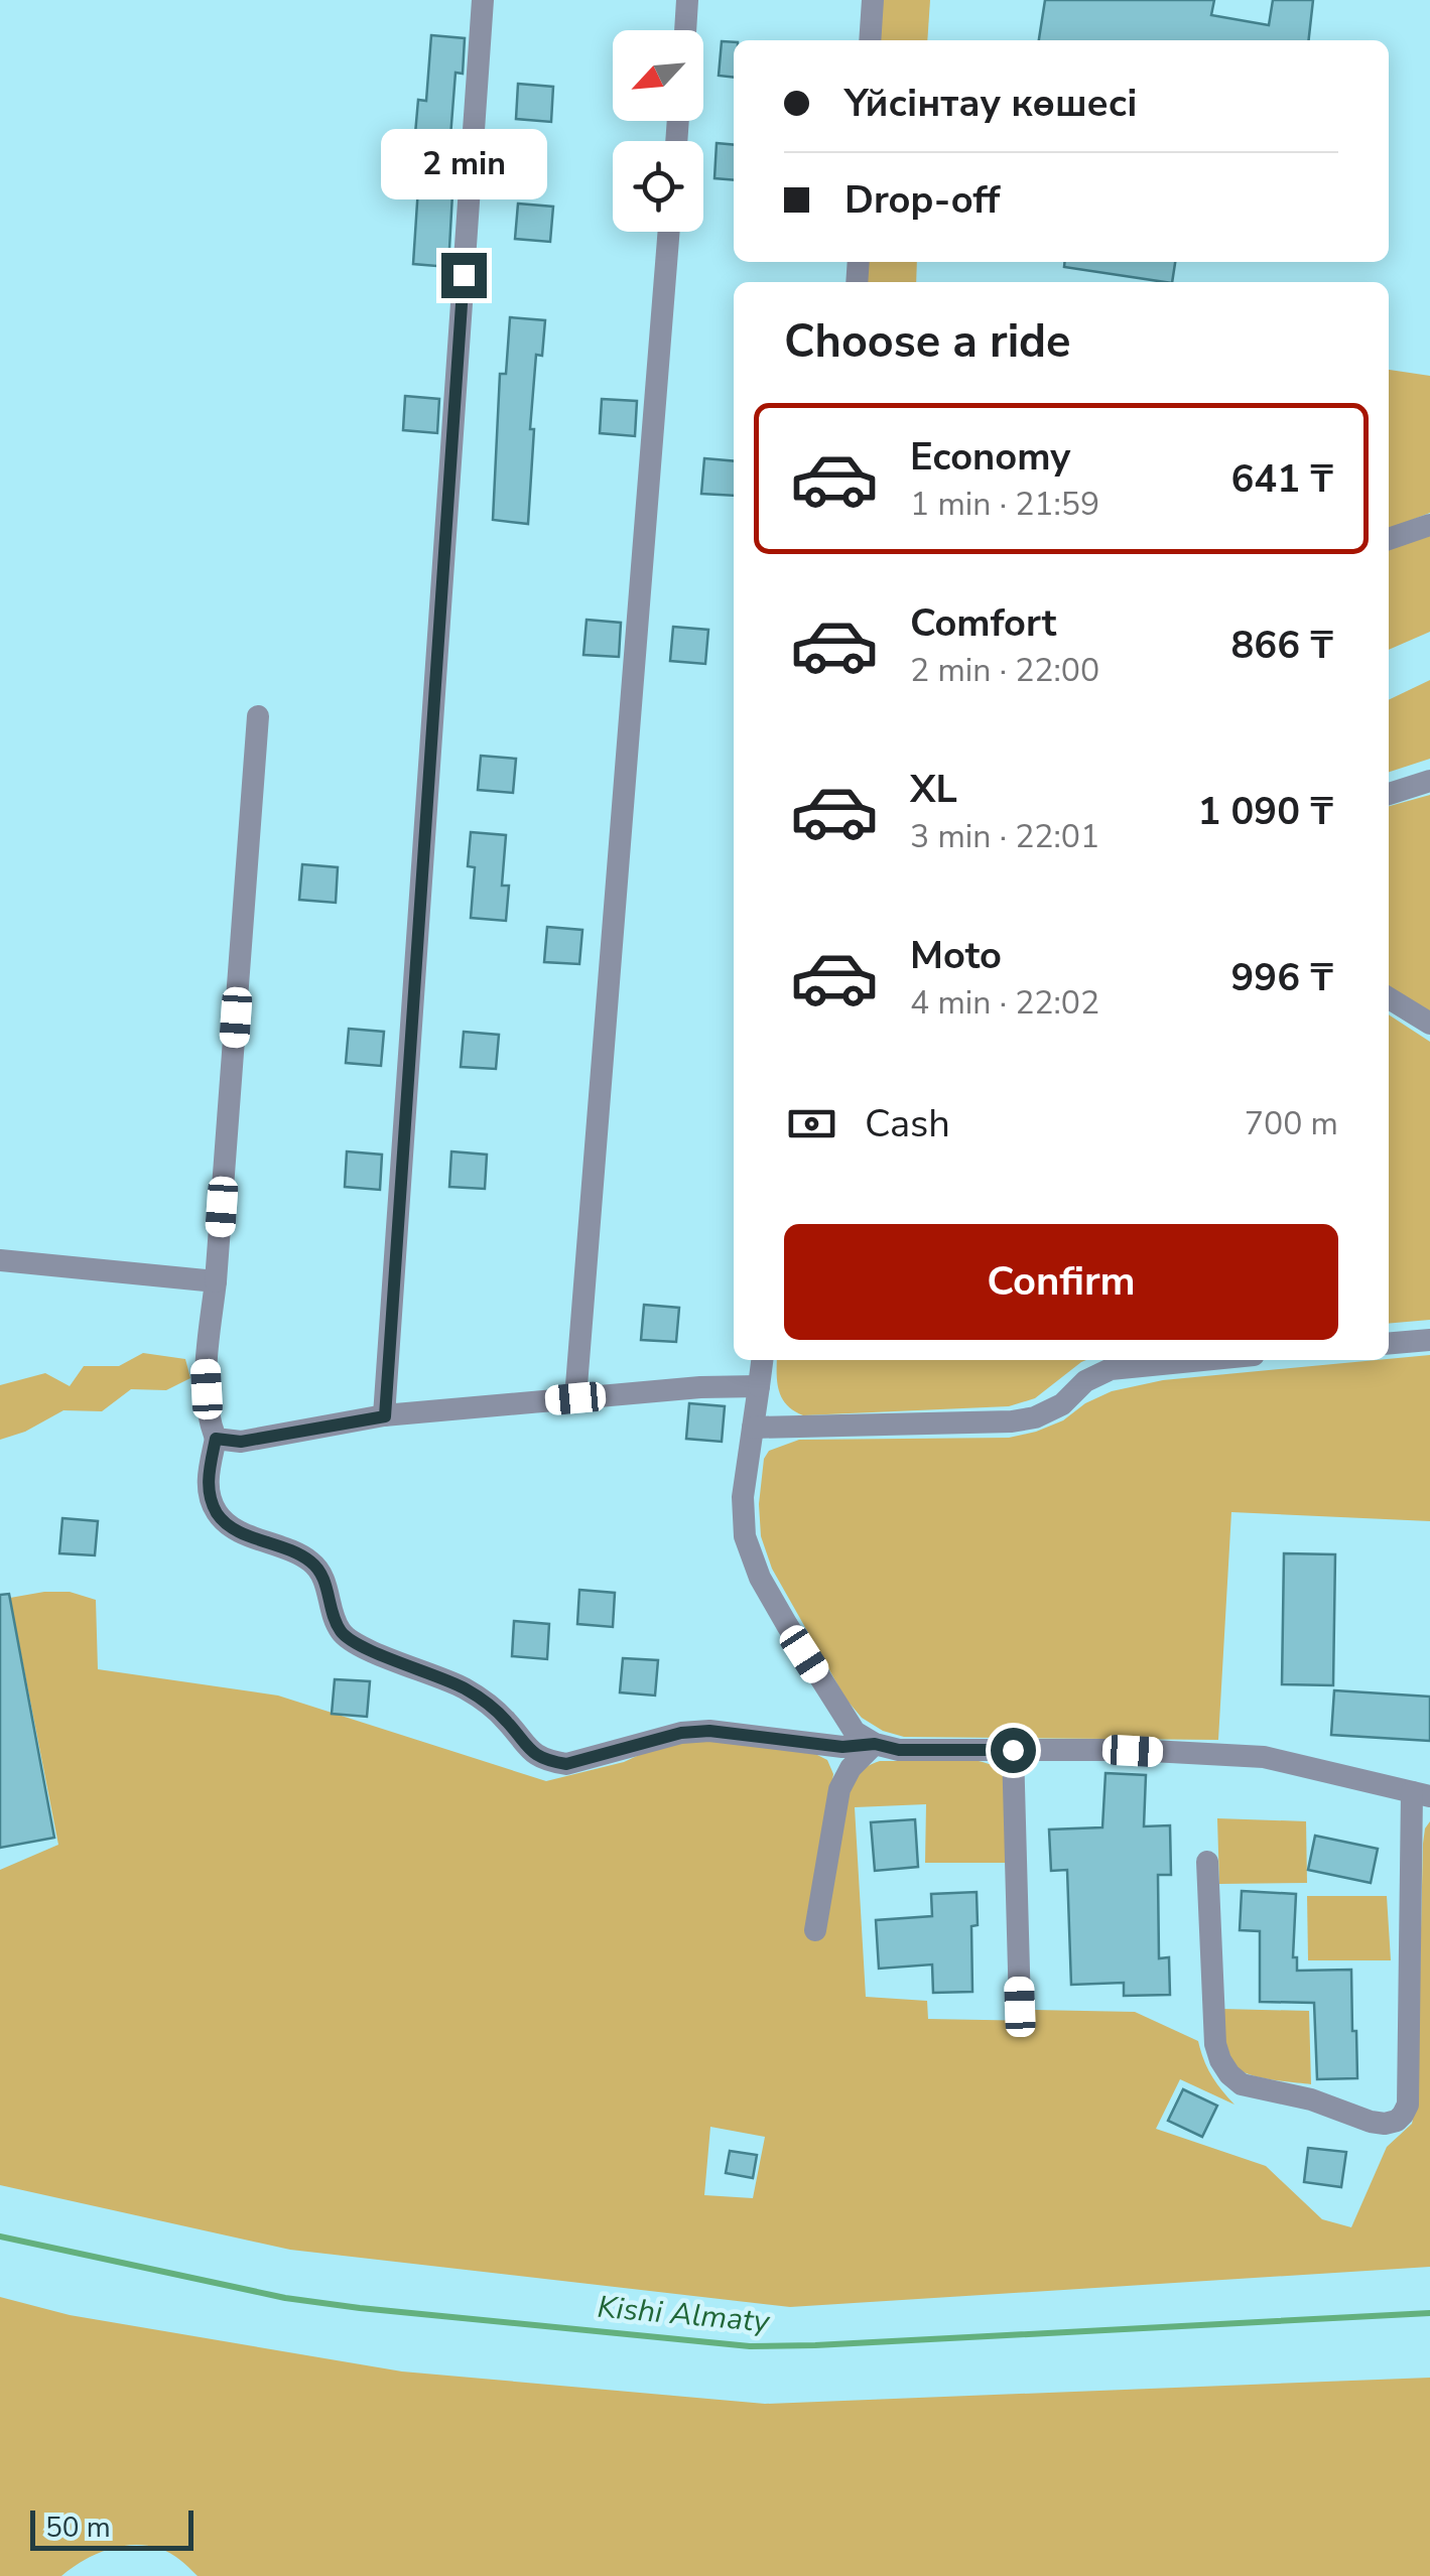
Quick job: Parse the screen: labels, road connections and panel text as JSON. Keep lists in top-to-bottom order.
{
  "water": ["Kіshі Almaty"],
  "scale_bar": "50 m",
  "north": "bottom left",
  "page": {
    "banner": ["Үйсінтау көшесі", "Drop-off"],
    "bubble": "2 min",
    "heading": "Choose a ride",
    "list": [
      {
        "name": "Economy",
        "note": "1 min · 21:59",
        "value": "641 ₸"
      },
      {
        "name": "Comfort",
        "note": "2 min · 22:00",
        "value": "866 ₸"
      },
      {
        "name": "XL",
        "note": "3 min · 22:01",
        "value": "1 090 ₸"
      },
      {
        "name": "Moto",
        "note": "4 min · 22:02",
        "value": "996 ₸"
      }
    ],
    "pay": ["Cash", "700 m"],
    "buttons": "Confirm",
    "scale": "50 m"
  }
}
